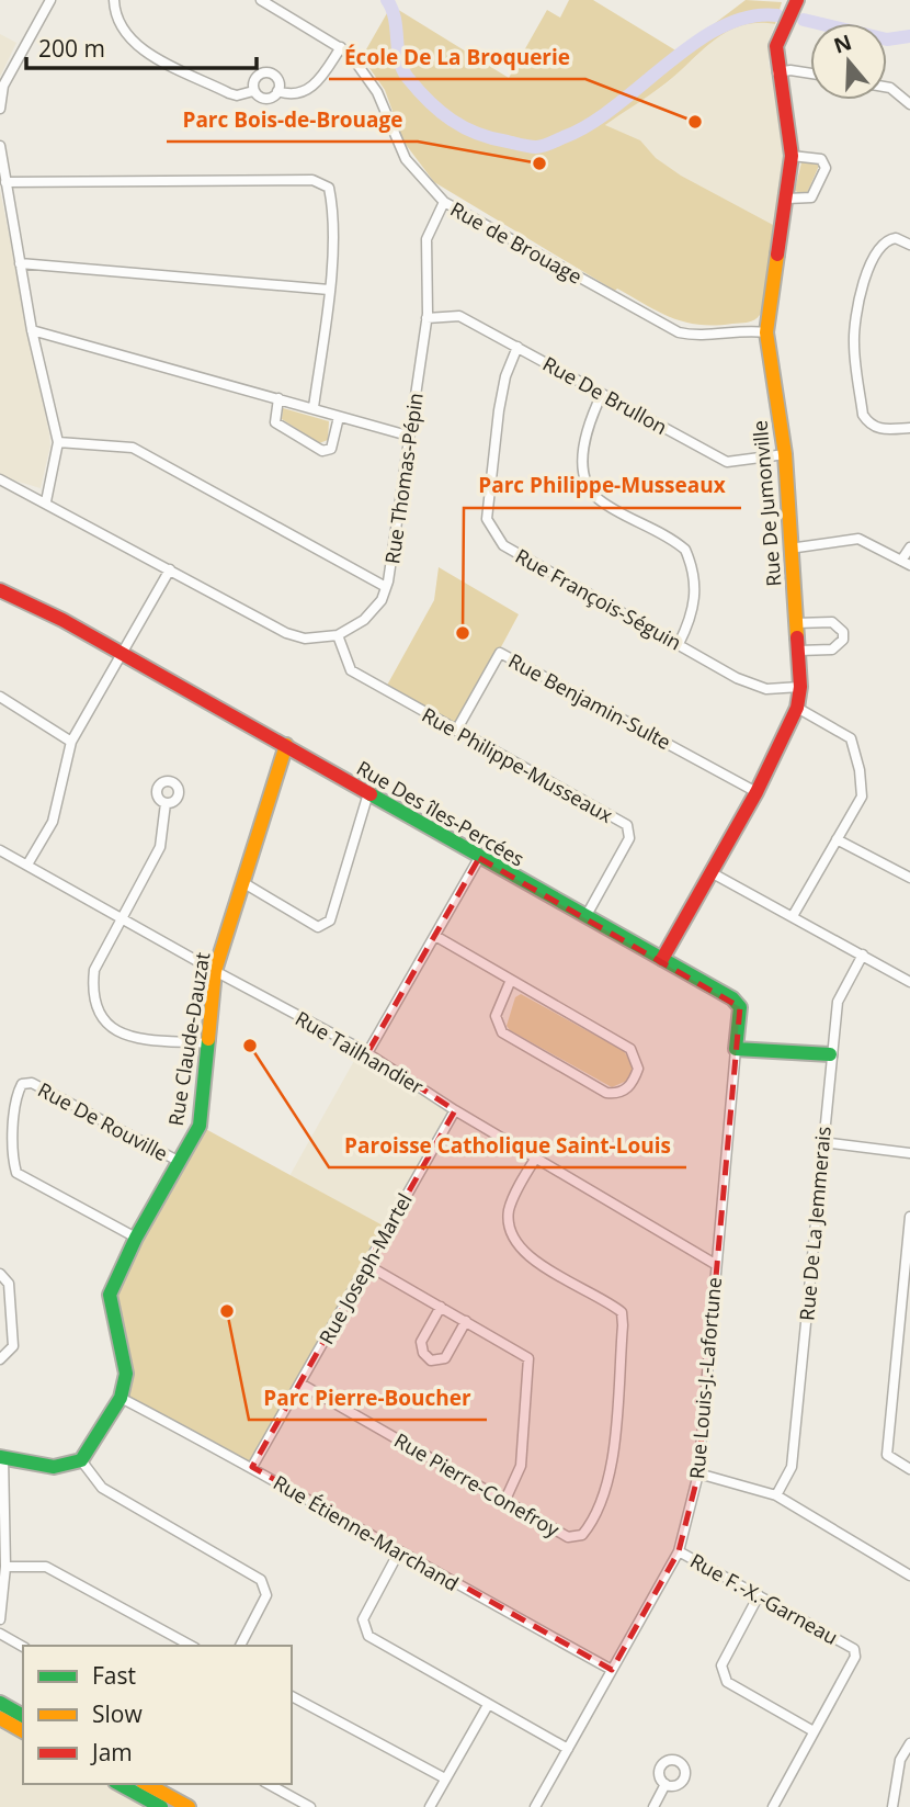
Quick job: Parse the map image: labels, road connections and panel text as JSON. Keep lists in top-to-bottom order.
{
  "streets": {
    "street": [
      "Rue de Brouage",
      "Rue De Brullon",
      "Rue Thomas-Pépin",
      "Rue De Jumonville",
      "Rue François-Séguin",
      "Rue Benjamin-Sulte",
      "Rue Philippe-Musseaux",
      "Rue Des îles-Percées",
      "Rue Claude-Dauzat",
      "Rue Tailhandier",
      "Rue De Rouville",
      "Rue De La Jemmerais",
      "Rue Joseph-Martel",
      "Rue Louis-J.-Lafortune",
      "Rue Pierre-Conefroy",
      "Rue Étienne-Marchand",
      "Rue F.-X.-Garneau"
    ]
  },
  "crossings": [
    ["Rue de Brouage", "Rue Thomas-Pépin"],
    ["Rue de Brouage", "Rue De Jumonville"],
    ["Rue De Brullon", "Rue Thomas-Pépin"],
    ["Rue De Brullon", "Rue De Jumonville"],
    ["Rue De Brullon", "Rue François-Séguin"],
    ["Rue Thomas-Pépin", "Rue Philippe-Musseaux"],
    ["Rue De Jumonville", "Rue François-Séguin"],
    ["Rue De Jumonville", "Rue Benjamin-Sulte"],
    ["Rue De Jumonville", "Rue Des îles-Percées"],
    ["Rue Benjamin-Sulte", "Rue Philippe-Musseaux"],
    ["Rue Philippe-Musseaux", "Rue Des îles-Percées"],
    ["Rue Des îles-Percées", "Rue Claude-Dauzat"],
    ["Rue Des îles-Percées", "Rue Louis-J.-Lafortune"],
    ["Rue Claude-Dauzat", "Rue Tailhandier"],
    ["Rue Claude-Dauzat", "Rue De Rouville"],
    ["Rue Claude-Dauzat", "Rue Étienne-Marchand"],
    ["Rue Tailhandier", "Rue Joseph-Martel"],
    ["Rue Tailhandier", "Rue Louis-J.-Lafortune"],
    ["Rue Tailhandier", "Rue Pierre-Conefroy"],
    ["Rue Joseph-Martel", "Rue Pierre-Conefroy"],
    ["Rue Joseph-Martel", "Rue Étienne-Marchand"],
    ["Rue Louis-J.-Lafortune", "Rue Étienne-Marchand"],
    ["Rue Louis-J.-Lafortune", "Rue F.-X.-Garneau"]
  ],
  "places": [
    "École De La Broquerie",
    "Parc Bois-de-Brouage",
    "Parc Philippe-Musseaux",
    "Paroisse Catholique Saint-Louis",
    "Parc Pierre-Boucher"
  ],
  "legend": ["Fast", "Slow", "Jam"],
  "scale_bar": "200 m",
  "north": "top"
}
